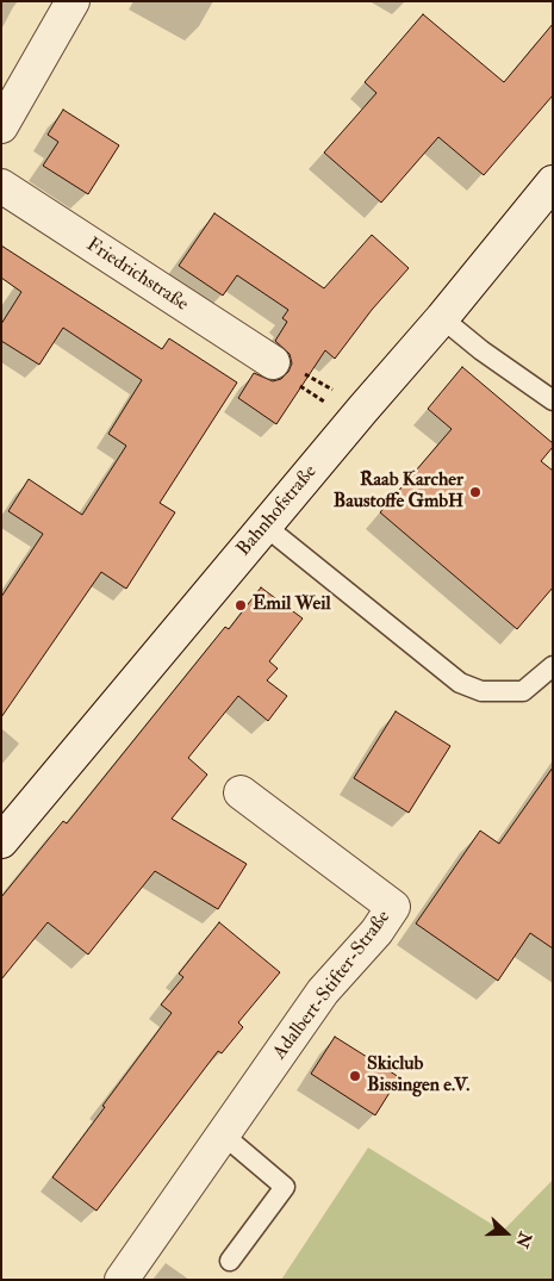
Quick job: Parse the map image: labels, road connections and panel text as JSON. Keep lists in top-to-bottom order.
{
  "streets": {
    "street": ["Friedrichstraße", "Bahnhofstraße", "Adalbert-Stifter-Straße"]
  },
  "places": ["Raab Karcher Baustoffe GmbH", "Emil Weil", "Skiclub Bissingen e.V."],
  "north": "right"
}
